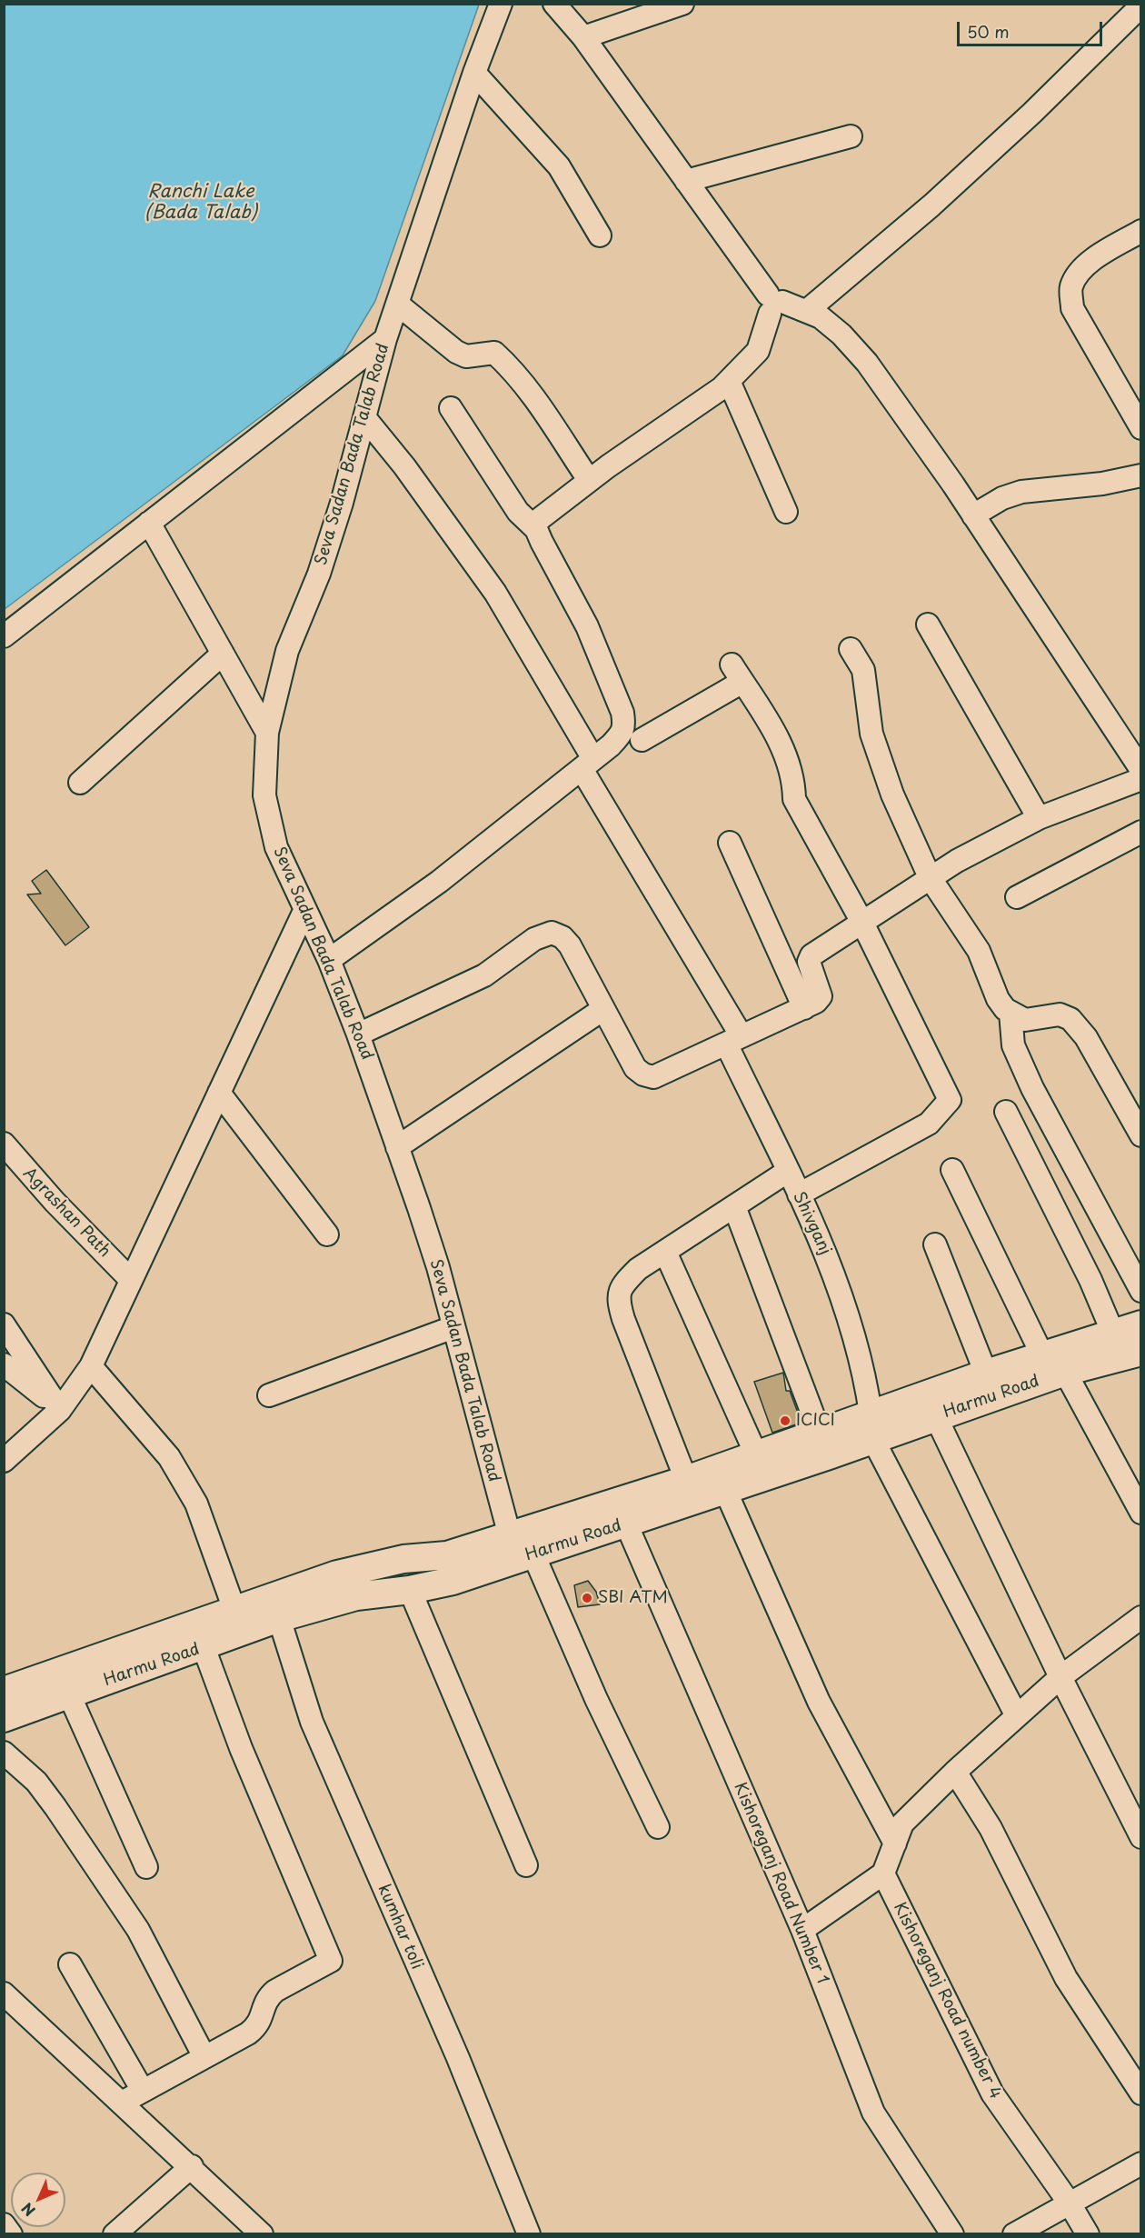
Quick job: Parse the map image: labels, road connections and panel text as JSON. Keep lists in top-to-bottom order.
{
  "streets": {
    "main road": ["Harmu Road"],
    "street": [
      "Seva Sadan Bada Talab Road",
      "Agrashan Path",
      "Shivganj",
      "Kishoreganj Road Number 1",
      "kumhar toli",
      "Kishoreganj Road number 4"
    ]
  },
  "crossings": [
    ["Seva Sadan Bada Talab Road", "Shivganj"],
    ["Seva Sadan Bada Talab Road", "Harmu Road"],
    ["Shivganj", "Harmu Road"],
    ["Harmu Road", "Kishoreganj Road Number 1"],
    ["Harmu Road", "kumhar toli"]
  ],
  "water": ["Ranchi Lake (Bada Talab)"],
  "places": ["ICICI", "SBI ATM"],
  "scale_bar": "50 m",
  "north": "bottom left"
}
